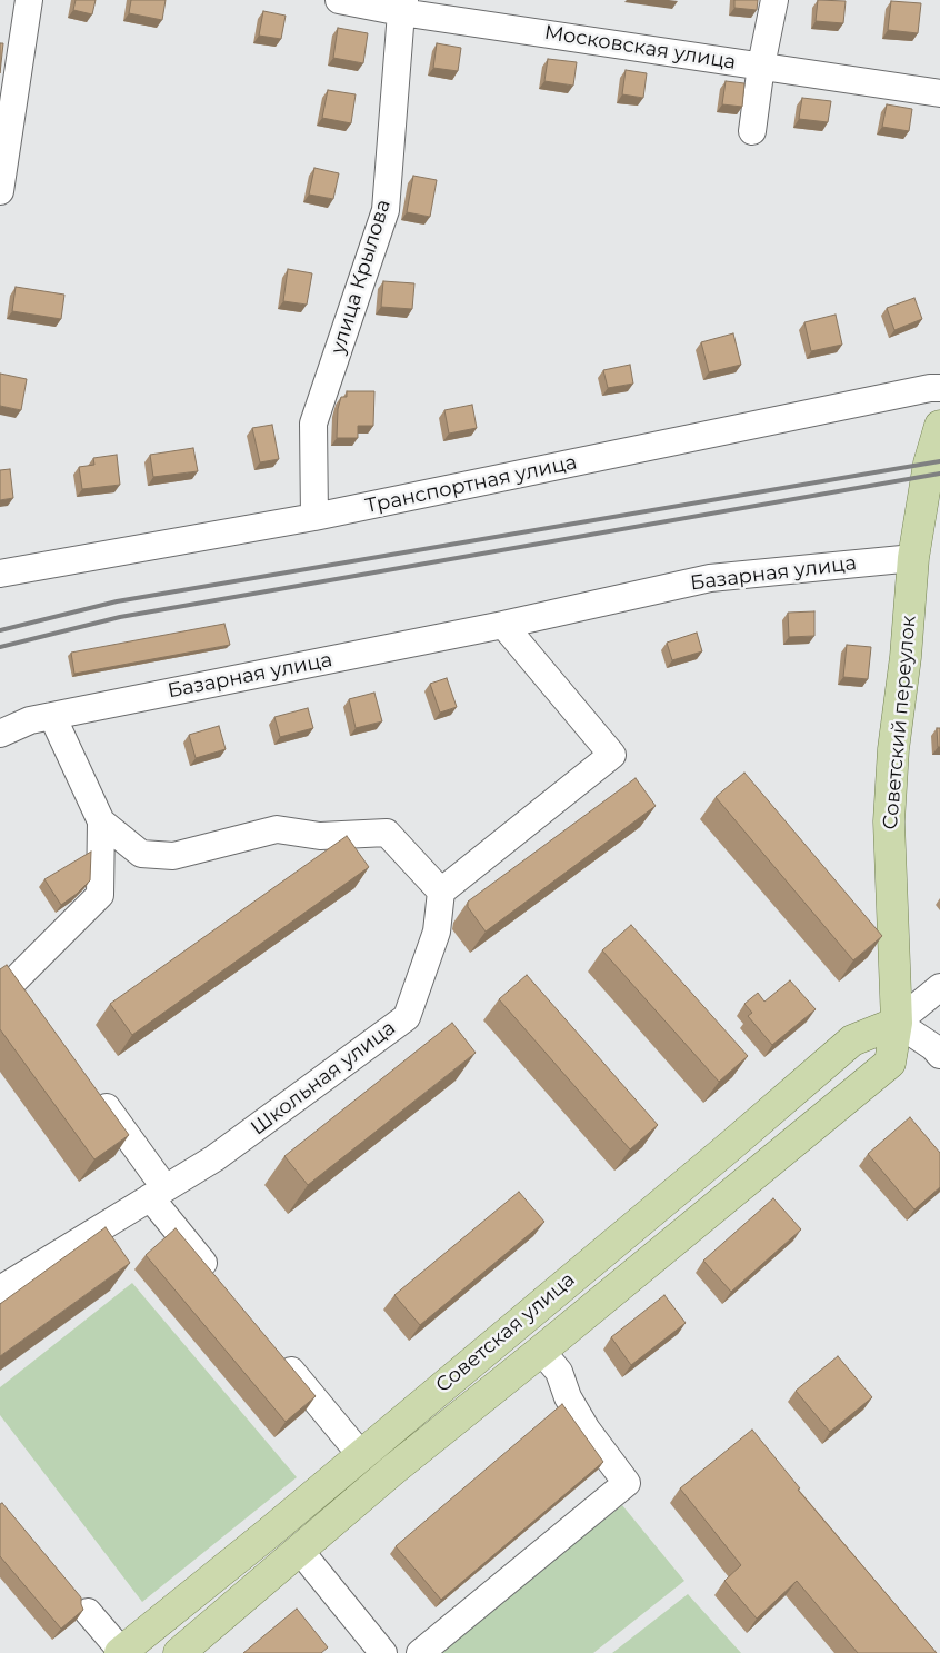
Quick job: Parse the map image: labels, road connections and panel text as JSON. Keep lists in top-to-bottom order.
{
  "streets": {
    "main road": ["Советский переулок", "Советская улица"],
    "street": [
      "Московская улица",
      "улица Крылова",
      "Транспортная улица",
      "Базарная улица",
      "Школьная улица"
    ]
  },
  "crossings": [
    ["Московская улица", "улица Крылова"],
    ["улица Крылова", "Транспортная улица"],
    ["Базарная улица", "Советский переулок"],
    ["Советский переулок", "Советская улица"]
  ]
}
